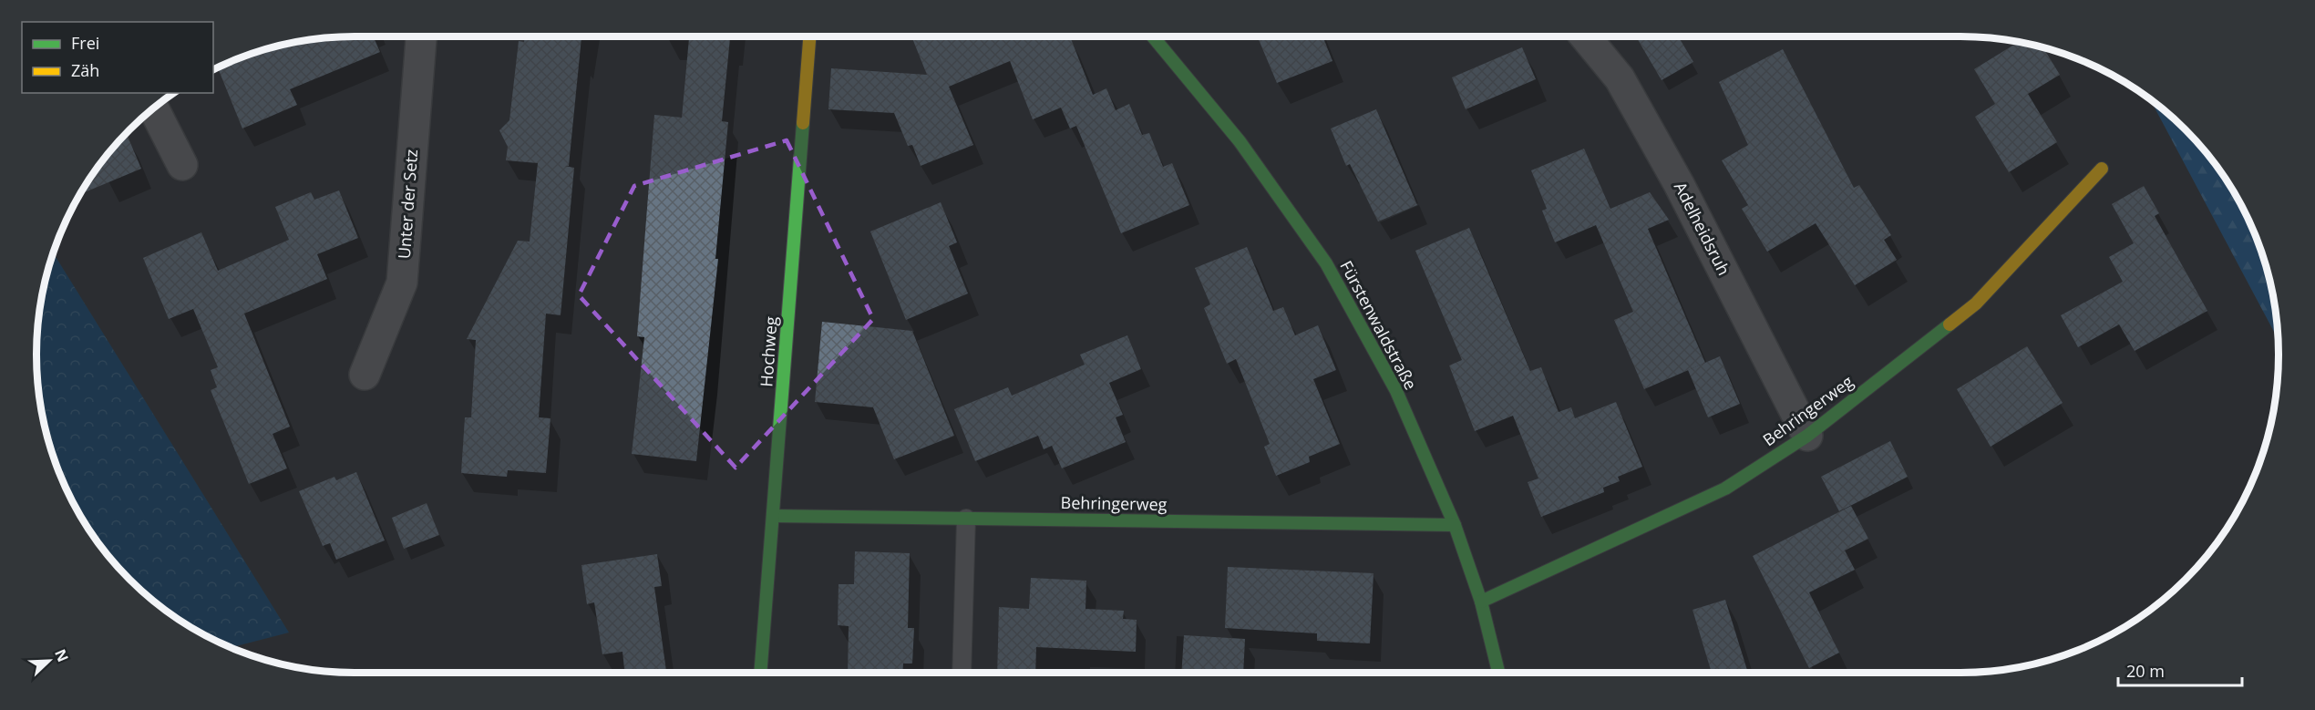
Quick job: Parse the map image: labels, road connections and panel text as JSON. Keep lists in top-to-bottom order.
{
  "streets": {
    "street": [
      "Unter der Setz",
      "Adelheidsruh",
      "Fürstenwaldstraße",
      "Hochweg",
      "Behringerweg"
    ]
  },
  "crossings": [
    ["Adelheidsruh", "Behringerweg"],
    ["Fürstenwaldstraße", "Behringerweg"],
    ["Hochweg", "Behringerweg"]
  ],
  "legend": ["Frei", "Zäh"],
  "scale_bar": "20 m",
  "north": "top right"
}
